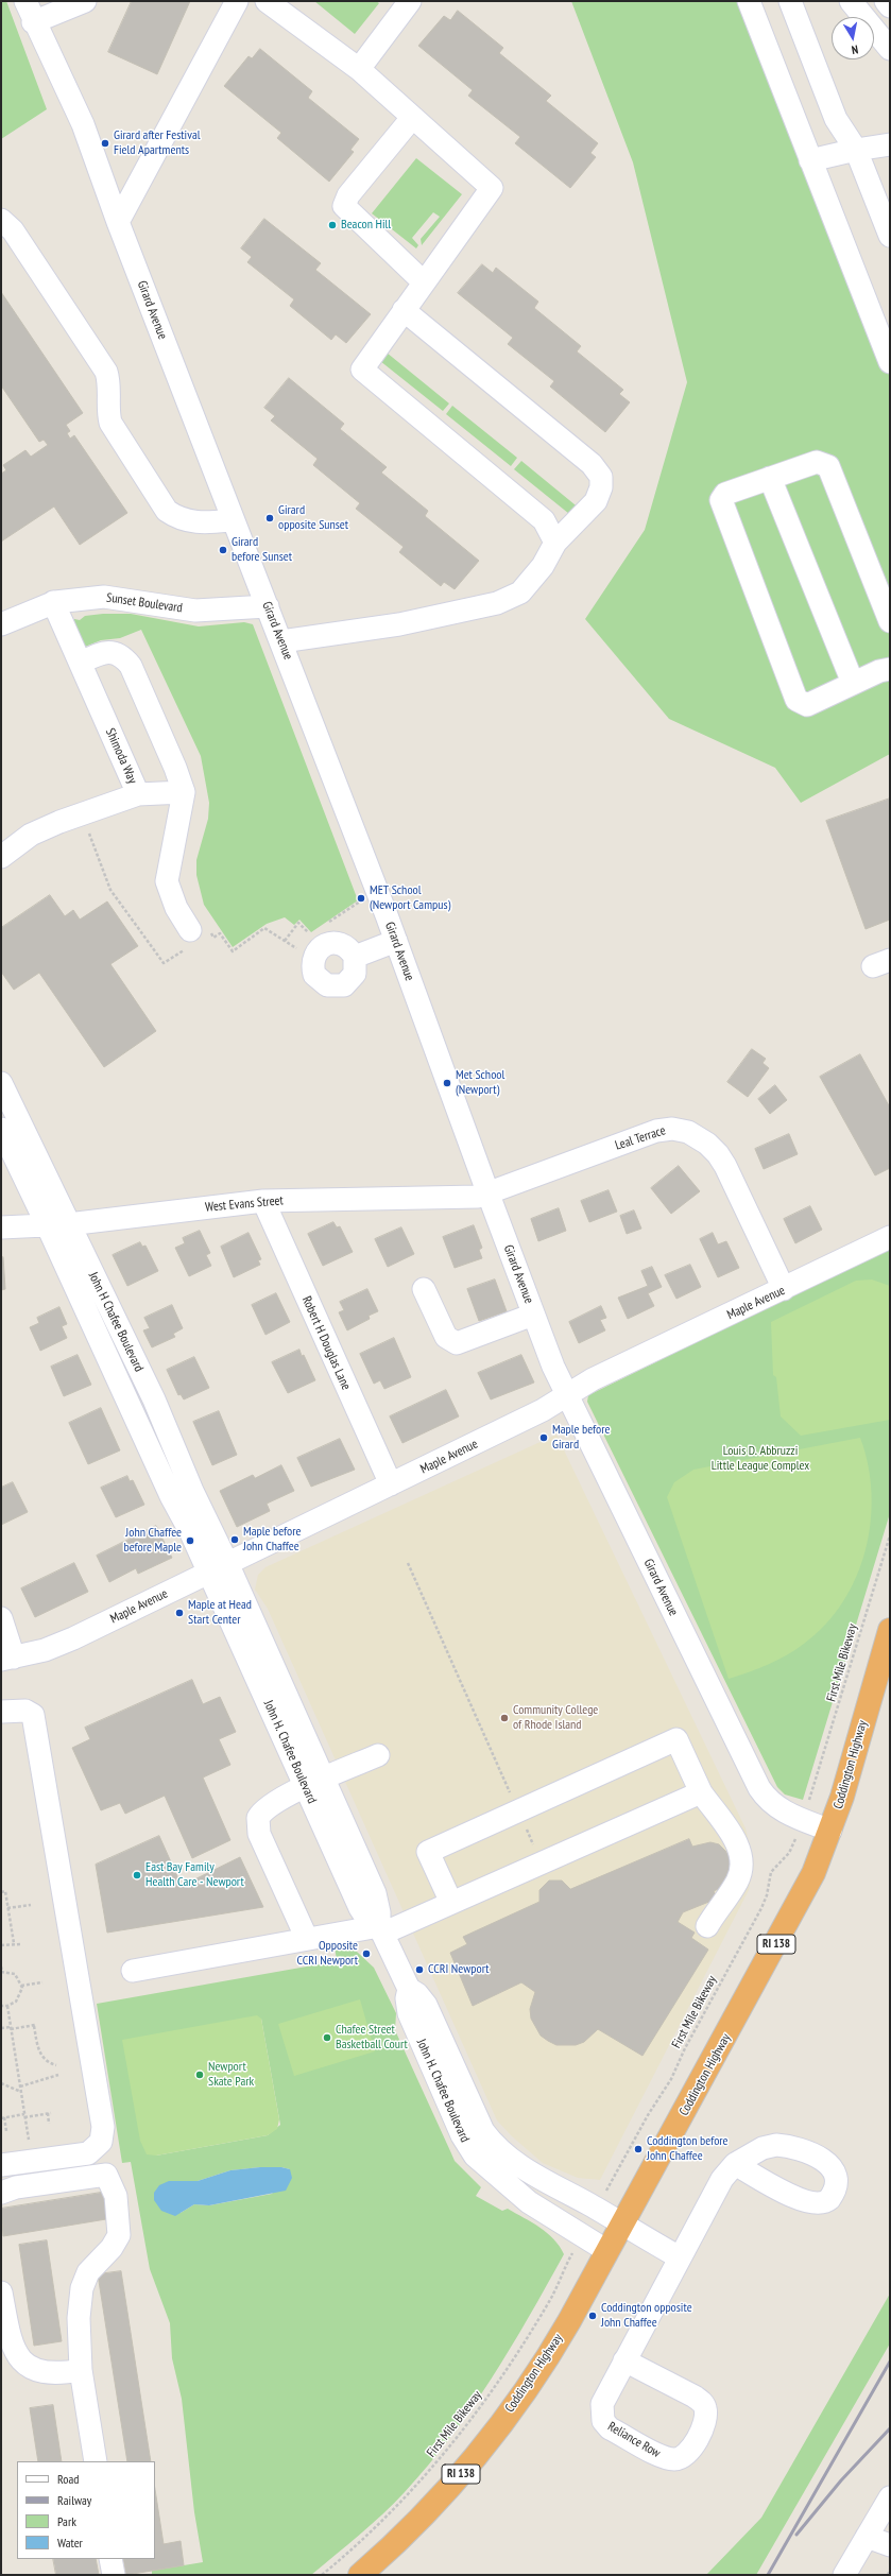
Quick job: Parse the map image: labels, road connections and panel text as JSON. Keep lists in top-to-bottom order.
{
  "streets": {
    "highway": ["Coddington Highway", "RI 138"],
    "street": [
      "Girard Avenue",
      "Sunset Boulevard",
      "Shimoda Way",
      "Leal Terrace",
      "West Evans Street",
      "Maple Avenue",
      "John H Chafee Boulevard",
      "Robert H Douglas Lane",
      "John H. Chafee Boulevard",
      "Reliance Row"
    ],
    "path": ["First Mile Bikeway"]
  },
  "crossings": [
    ["Girard Avenue", "Sunset Boulevard"],
    ["Girard Avenue", "Leal Terrace"],
    ["Girard Avenue", "West Evans Street"],
    ["Girard Avenue", "Maple Avenue"],
    ["Girard Avenue", "Coddington Highway"],
    ["Sunset Boulevard", "Shimoda Way"],
    ["Leal Terrace", "West Evans Street"],
    ["Leal Terrace", "Maple Avenue"],
    ["West Evans Street", "John H Chafee Boulevard"],
    ["West Evans Street", "Robert H Douglas Lane"],
    ["Maple Avenue", "John H Chafee Boulevard"],
    ["Maple Avenue", "Robert H Douglas Lane"],
    ["Maple Avenue", "John H. Chafee Boulevard"],
    ["John H Chafee Boulevard", "John H. Chafee Boulevard"],
    ["John H. Chafee Boulevard", "Coddington Highway"]
  ],
  "parks": ["Louis D. Abbruzzi Little League Complex"],
  "places": [
    "Girard after Festival Field Apartments",
    "Beacon Hill",
    "Girard opposite Sunset",
    "Girard before Sunset",
    "MET School (Newport Campus)",
    "Met School (Newport)",
    "Maple before Girard",
    "Maple before John Chaffee",
    "John Chaffee before Maple",
    "Maple at Head Start Center",
    "Community College of Rhode Island",
    "East Bay Family Health Care - Newport",
    "Opposite CCRI Newport",
    "CCRI Newport",
    "Chafee Street Basketball Court",
    "Newport Skate Park",
    "Coddington before John Chaffee",
    "Coddington opposite John Chaffee"
  ],
  "legend": [
    "Road",
    "Railway",
    "Park",
    "Water"
  ],
  "north": "bottom"
}
